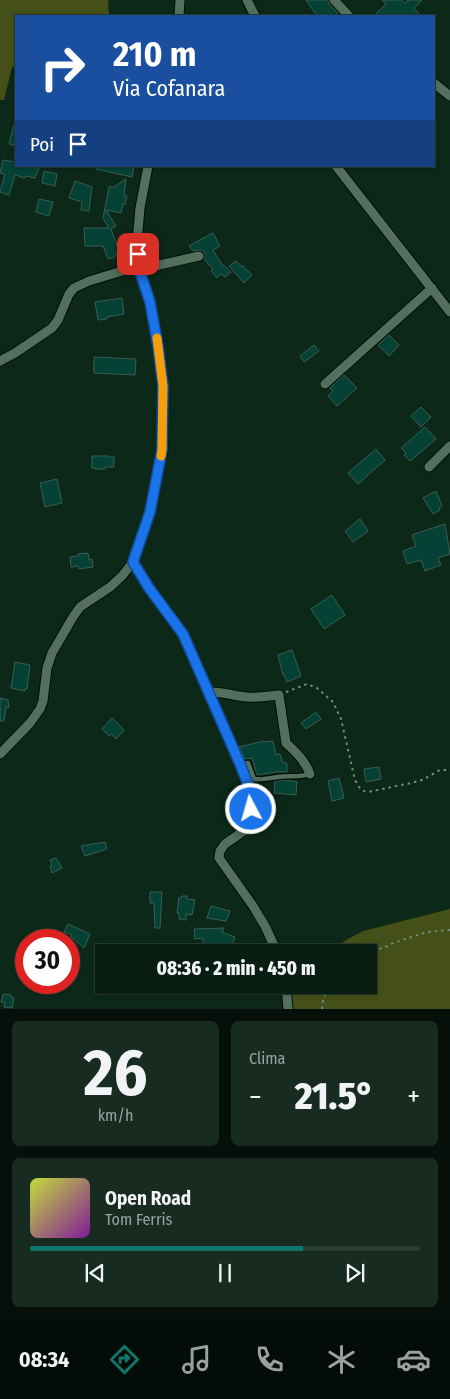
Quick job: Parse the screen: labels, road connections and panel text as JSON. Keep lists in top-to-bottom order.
{
  "page": {
    "turn": ["210 m", "Via Cofanara"],
    "then": "Poi",
    "limit": "30",
    "trip": "08:36 · 2 min · 450 m",
    "tile": [
      ["26", "km/h"],
      "Clima"
    ],
    "heat": ["−", "21.5°", "+"],
    "song": ["Open Road", "Tom Ferris"],
    "tabs": "08:34"
  }
}
